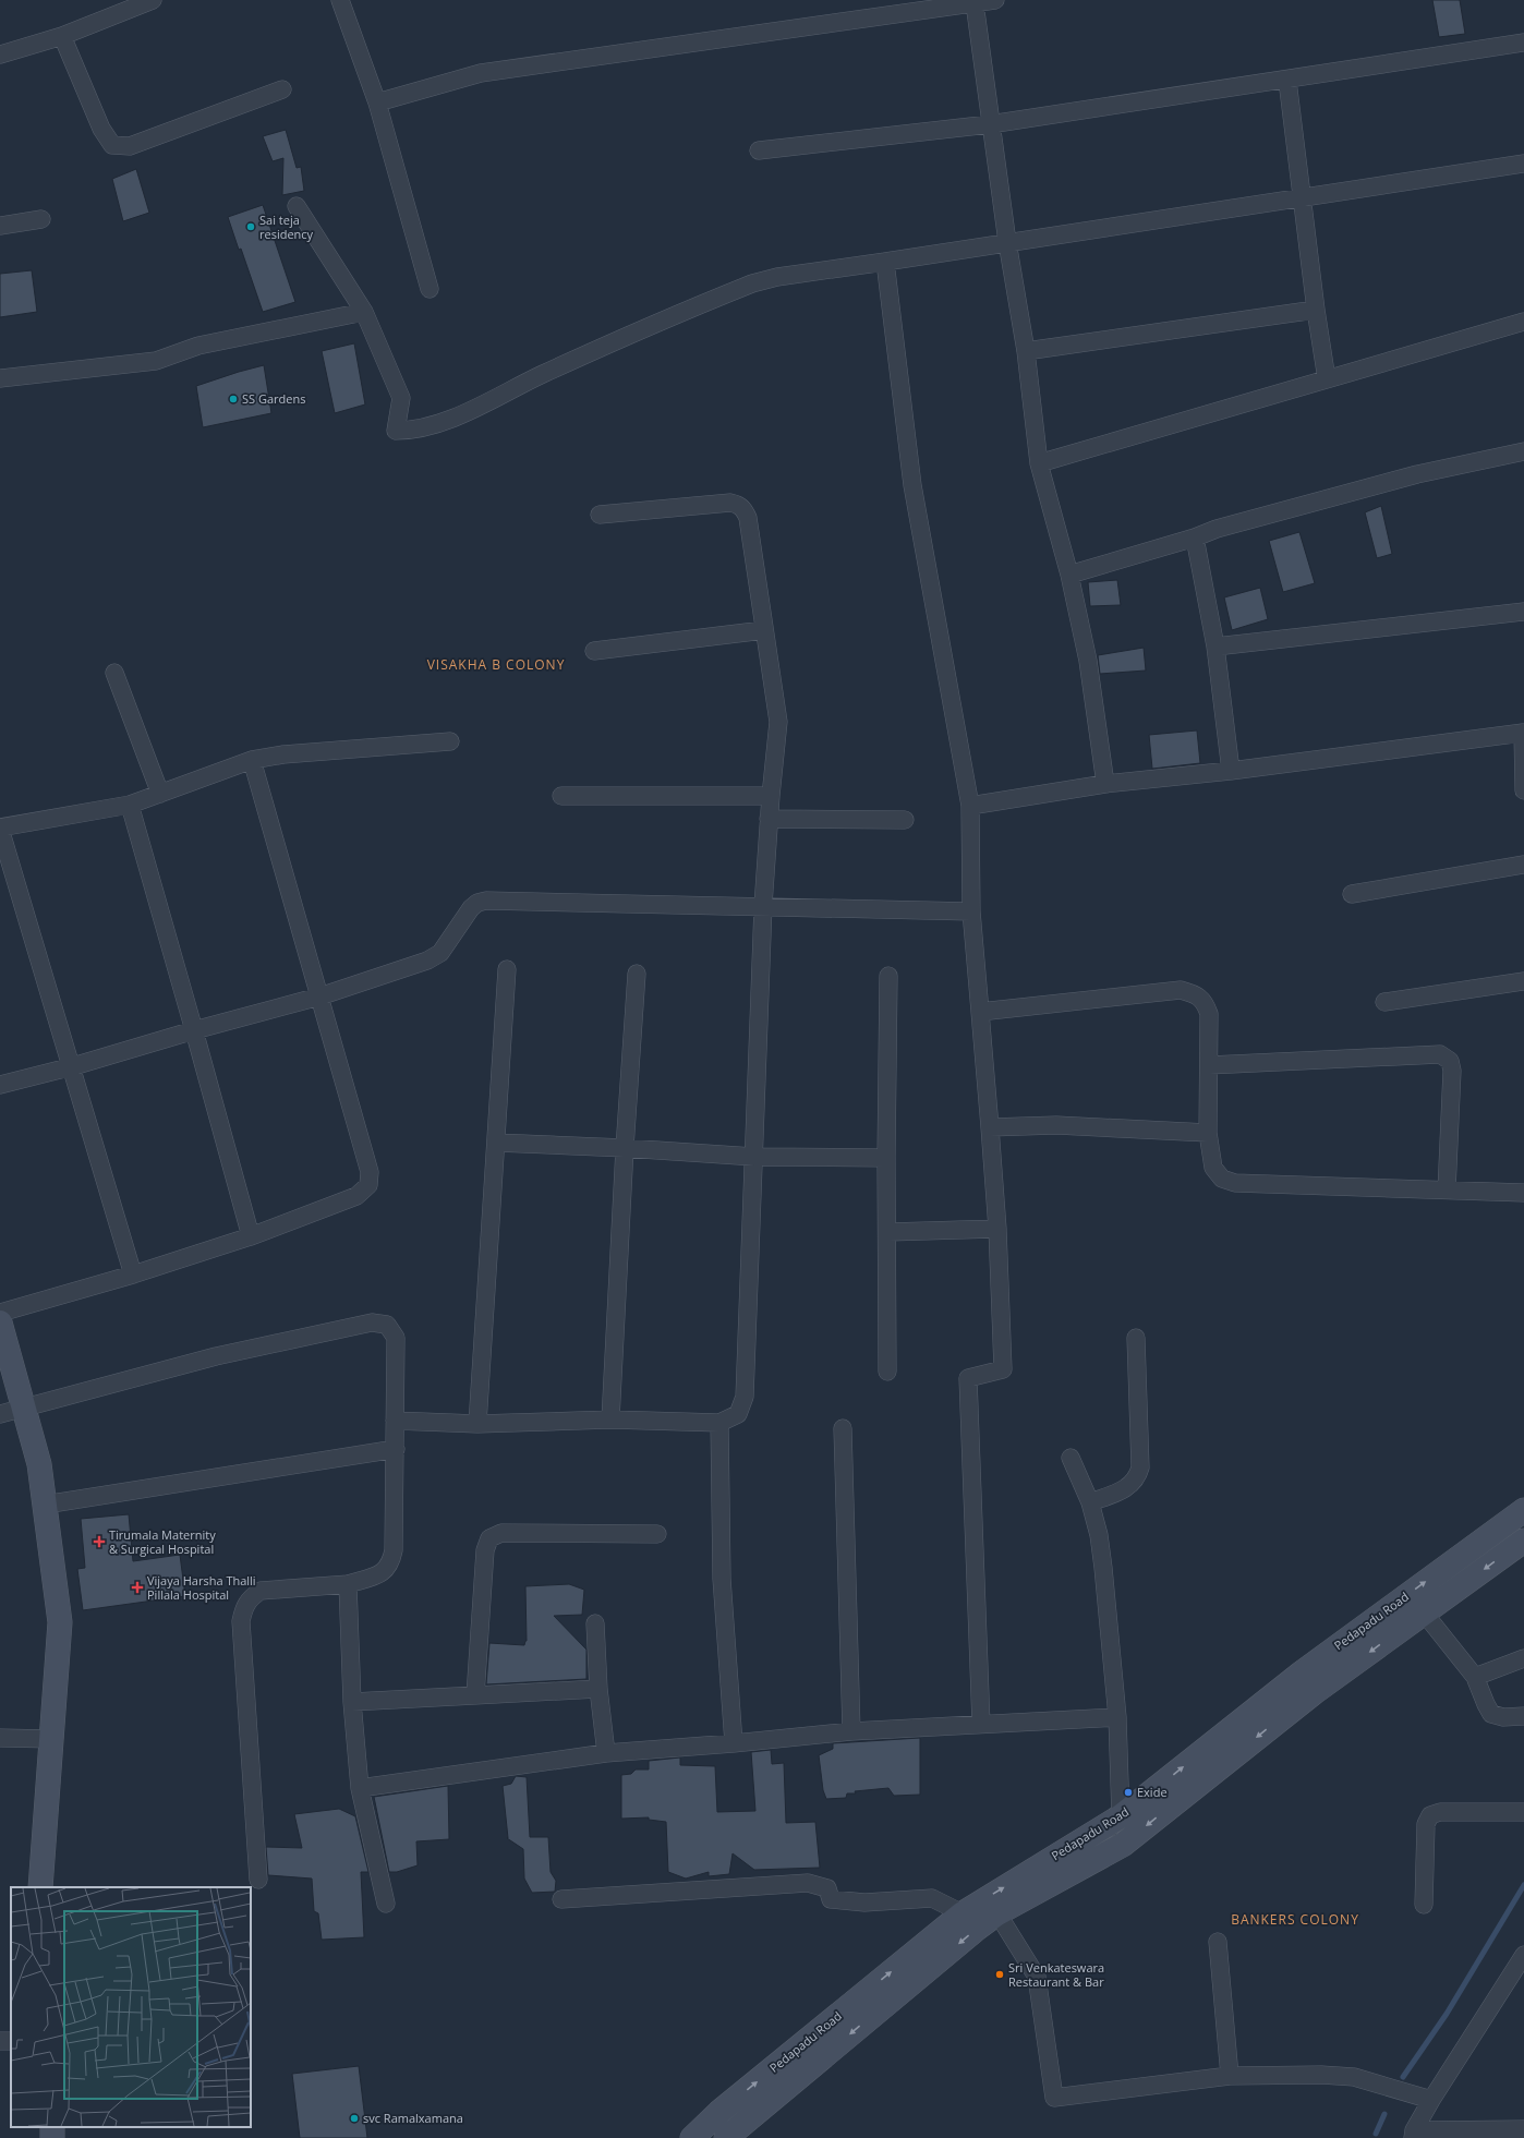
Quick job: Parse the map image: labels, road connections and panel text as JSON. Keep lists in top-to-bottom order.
{
  "streets": {
    "main road": ["Pedapadu Road"]
  },
  "districts": ["VISAKHA B COLONY", "BANKERS COLONY"],
  "places": {
    "other": [
      "Sai teja residency",
      "SS Gardens",
      "Exide",
      "Sri Venkateswara Restaurant & Bar",
      "svc Ramalxamana"
    ],
    "health": ["Tirumala Maternity & Surgical Hospital", "Vijaya Harsha Thalli Pillala Hospital"]
  }
}
